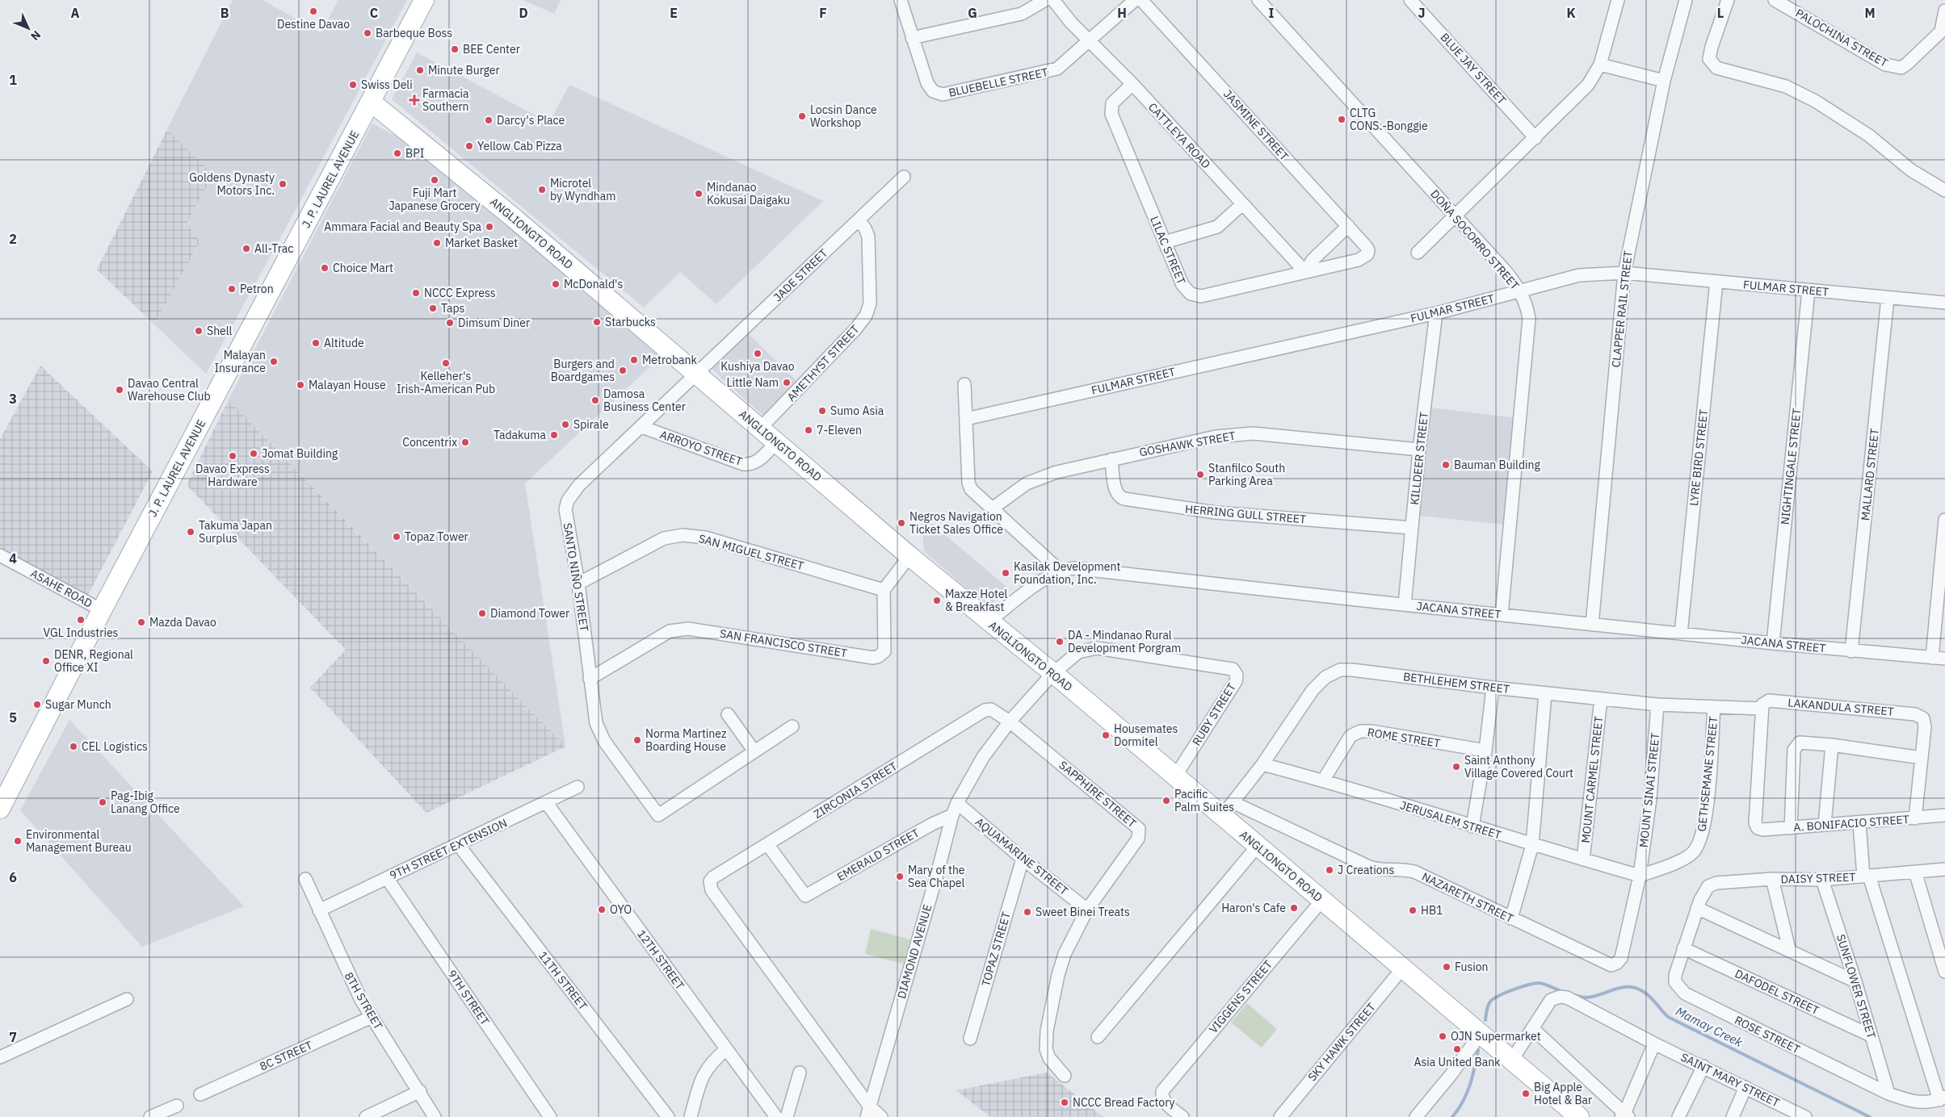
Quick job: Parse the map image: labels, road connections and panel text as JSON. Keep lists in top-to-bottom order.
{
  "streets": {
    "main road": ["J. P. LAUREL AVENUE", "ANGLIONGTO ROAD"],
    "street": [
      "PALOCHINA STREET",
      "BLUE JAY STREET",
      "BLUEBELLE STREET",
      "JASMINE STREET",
      "CATTLEYA ROAD",
      "DOÑA SOCORRO STREET",
      "LILAC STREET",
      "JADE STREET",
      "FULMAR STREET",
      "CLAPPER RAIL STREET",
      "AMETHYST STREET",
      "GOSHAWK STREET",
      "ARROYO STREET",
      "LYRE BIRD STREET",
      "KILLDEER STREET",
      "NIGHTINGALE STREET",
      "MALLARD STREET",
      "HERRING GULL STREET",
      "SAN MIGUEL STREET",
      "SANTO NIÑO STREET",
      "ASAHE ROAD",
      "JACANA STREET",
      "SAN FRANCISCO STREET",
      "BETHLEHEM STREET",
      "LAKANDULA STREET",
      "RUBY STREET",
      "ROME STREET",
      "GETHSEMANE STREET",
      "MOUNT CARMEL STREET",
      "ZIRCONIA STREET",
      "MOUNT SINAI STREET",
      "SAPPHIRE STREET",
      "JERUSALEM STREET",
      "A. BONIFACIO STREET",
      "9TH STREET EXTENSION",
      "EMERALD STREET",
      "AQUAMARINE STREET",
      "DAISY STREET",
      "NAZARETH STREET",
      "TOPAZ STREET",
      "DIAMOND AVENUE",
      "12TH STREET",
      "11TH STREET",
      "SUNFLOWER STREET",
      "DAFODEL STREET",
      "VIGGENS STREET",
      "9TH STREET",
      "8TH STREET",
      "ROSE STREET",
      "SKY HAWK STREET",
      "8C STREET",
      "SAINT MARY STREET"
    ]
  },
  "crossings": [
    ["BLUEBELLE STREET", "CATTLEYA ROAD"],
    ["JASMINE STREET", "LILAC STREET"],
    ["CATTLEYA ROAD", "LILAC STREET"],
    ["J. P. LAUREL AVENUE", "ANGLIONGTO ROAD"],
    ["J. P. LAUREL AVENUE", "ASAHE ROAD"],
    ["ANGLIONGTO ROAD", "JADE STREET"],
    ["ANGLIONGTO ROAD", "AMETHYST STREET"],
    ["ANGLIONGTO ROAD", "ARROYO STREET"],
    ["ANGLIONGTO ROAD", "SANTO NIÑO STREET"],
    ["ANGLIONGTO ROAD", "JACANA STREET"],
    ["ANGLIONGTO ROAD", "BETHLEHEM STREET"],
    ["ANGLIONGTO ROAD", "RUBY STREET"],
    ["ANGLIONGTO ROAD", "NAZARETH STREET"],
    ["ANGLIONGTO ROAD", "DIAMOND AVENUE"],
    ["ANGLIONGTO ROAD", "VIGGENS STREET"],
    ["ANGLIONGTO ROAD", "SKY HAWK STREET"],
    ["DOÑA SOCORRO STREET", "FULMAR STREET"],
    ["DOÑA SOCORRO STREET", "JACANA STREET"],
    ["JADE STREET", "AMETHYST STREET"],
    ["JADE STREET", "SANTO NIÑO STREET"],
    ["FULMAR STREET", "CLAPPER RAIL STREET"],
    ["FULMAR STREET", "LYRE BIRD STREET"],
    ["FULMAR STREET", "KILLDEER STREET"],
    ["FULMAR STREET", "NIGHTINGALE STREET"],
    ["FULMAR STREET", "MALLARD STREET"],
    ["CLAPPER RAIL STREET", "JACANA STREET"],
    ["GOSHAWK STREET", "KILLDEER STREET"],
    ["GOSHAWK STREET", "HERRING GULL STREET"],
    ["ARROYO STREET", "SANTO NIÑO STREET"],
    ["LYRE BIRD STREET", "JACANA STREET"],
    ["KILLDEER STREET", "HERRING GULL STREET"],
    ["KILLDEER STREET", "JACANA STREET"],
    ["NIGHTINGALE STREET", "JACANA STREET"],
    ["MALLARD STREET", "JACANA STREET"],
    ["SAN MIGUEL STREET", "SANTO NIÑO STREET"],
    ["SAN MIGUEL STREET", "SAN FRANCISCO STREET"],
    ["SANTO NIÑO STREET", "SAN FRANCISCO STREET"],
    ["BETHLEHEM STREET", "LAKANDULA STREET"],
    ["BETHLEHEM STREET", "GETHSEMANE STREET"],
    ["BETHLEHEM STREET", "MOUNT CARMEL STREET"],
    ["BETHLEHEM STREET", "MOUNT SINAI STREET"],
    ["BETHLEHEM STREET", "JERUSALEM STREET"],
    ["BETHLEHEM STREET", "A. BONIFACIO STREET"],
    ["BETHLEHEM STREET", "NAZARETH STREET"],
    ["LAKANDULA STREET", "A. BONIFACIO STREET"],
    ["RUBY STREET", "DIAMOND AVENUE"],
    ["ROME STREET", "JERUSALEM STREET"],
    ["GETHSEMANE STREET", "MOUNT SINAI STREET"],
    ["GETHSEMANE STREET", "JERUSALEM STREET"],
    ["GETHSEMANE STREET", "NAZARETH STREET"],
    ["MOUNT CARMEL STREET", "JERUSALEM STREET"],
    ["ZIRCONIA STREET", "SAPPHIRE STREET"],
    ["ZIRCONIA STREET", "EMERALD STREET"],
    ["ZIRCONIA STREET", "DIAMOND AVENUE"],
    ["MOUNT SINAI STREET", "JERUSALEM STREET"],
    ["MOUNT SINAI STREET", "NAZARETH STREET"],
    ["SAPPHIRE STREET", "AQUAMARINE STREET"],
    ["SAPPHIRE STREET", "DIAMOND AVENUE"],
    ["JERUSALEM STREET", "NAZARETH STREET"],
    ["9TH STREET EXTENSION", "12TH STREET"],
    ["9TH STREET EXTENSION", "11TH STREET"],
    ["9TH STREET EXTENSION", "9TH STREET"],
    ["9TH STREET EXTENSION", "8TH STREET"],
    ["EMERALD STREET", "DIAMOND AVENUE"],
    ["AQUAMARINE STREET", "TOPAZ STREET"],
    ["AQUAMARINE STREET", "DIAMOND AVENUE"],
    ["DAISY STREET", "SUNFLOWER STREET"],
    ["DAISY STREET", "ROSE STREET"],
    ["SUNFLOWER STREET", "DAFODEL STREET"],
    ["SUNFLOWER STREET", "ROSE STREET"],
    ["DAFODEL STREET", "ROSE STREET"],
    ["8TH STREET", "8C STREET"]
  ],
  "water": ["Mamay Creek"],
  "places": {
    "other": [
      "Destine Davao",
      "Barbeque Boss",
      "BEE Center",
      "Minute Burger",
      "Swiss Deli",
      "Locsin Dance Workshop",
      "CLTG CONS.-Bonggie",
      "Darcy's Place",
      "Yellow Cab Pizza",
      "BPI",
      "Fuji Mart Japanese Grocery",
      "Goldens Dynasty Motors Inc.",
      "Microtel by Wyndham",
      "Mindanao Kokusai Daigaku",
      "Ammara Facial and Beauty Spa",
      "Market Basket",
      "All-Trac",
      "Choice Mart",
      "McDonald's",
      "Petron",
      "NCCC Express",
      "Taps",
      "Starbucks",
      "Dimsum Diner",
      "Shell",
      "Altitude",
      "Kushiya Davao",
      "Metrobank",
      "Malayan Insurance",
      "Kelleher's Irish-American Pub",
      "Burgers and Boardgames",
      "Little Nam",
      "Malayan House",
      "Davao Central Warehouse Club",
      "Damosa Business Center",
      "Sumo Asia",
      "Spirale",
      "7-Eleven",
      "Tadakuma",
      "Concentrix",
      "Jomat Building",
      "Davao Express Hardware",
      "Bauman Building",
      "Stanfilco South Parking Area",
      "Negros Navigation Ticket Sales Office",
      "Takuma Japan Surplus",
      "Topaz Tower",
      "Kasilak Development Foundation, Inc.",
      "Maxze Hotel & Breakfast",
      "Diamond Tower",
      "VGL Industries",
      "Mazda Davao",
      "DA - Mindanao Rural Development Porgram",
      "DENR, Regional Office XI",
      "Sugar Munch",
      "Housemates Dormitel",
      "Norma Martinez Boarding House",
      "CEL Logistics",
      "Saint Anthony Village Covered Court",
      "Pacific Palm Suites",
      "Pag-Ibig Lanang Office",
      "Environmental Management Bureau",
      "J Creations",
      "Mary of the Sea Chapel",
      "Haron's Cafe",
      "OYO",
      "HB1",
      "Sweet Binei Treats",
      "Fusion",
      "OJN Supermarket",
      "Asia United Bank",
      "Big Apple Hotel & Bar",
      "NCCC Bread Factory"
    ],
    "health": ["Farmacia Southern"]
  },
  "north": "bottom right",
  "grid": {
    "columns": [
      "A",
      "B",
      "C",
      "D",
      "E",
      "F",
      "G",
      "H",
      "I",
      "J",
      "K",
      "L",
      "M"
    ],
    "rows": [
      "1",
      "2",
      "3",
      "4",
      "5",
      "6",
      "7"
    ]
  }
}
